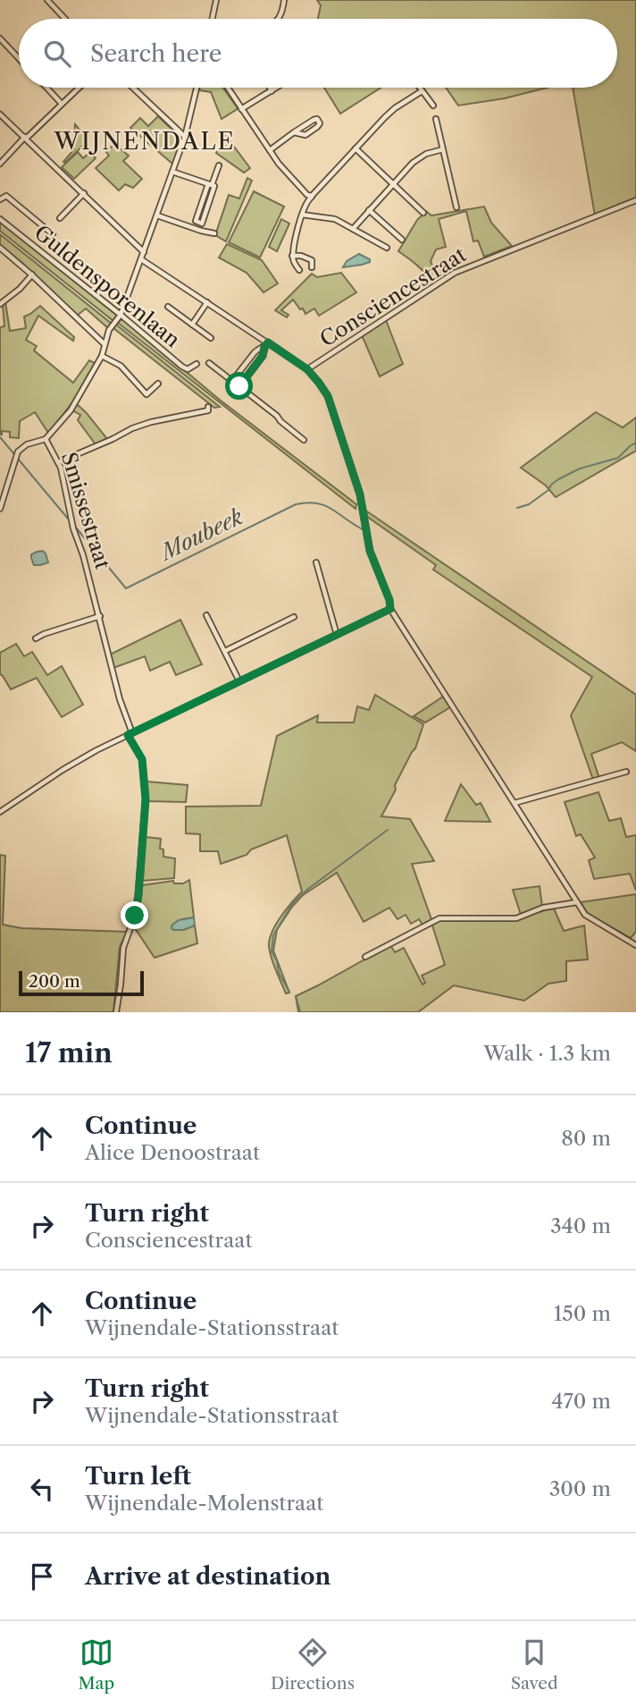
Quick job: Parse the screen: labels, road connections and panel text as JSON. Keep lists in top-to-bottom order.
{
  "streets": {
    "street": ["Guldensporenlaan", "Consciencestraat", "Smissestraat"]
  },
  "crossings": [
    ["Guldensporenlaan", "Smissestraat"],
    ["Consciencestraat", "Smissestraat"]
  ],
  "districts": ["WIJNENDALE"],
  "water": ["Moubeek"],
  "scale_bar": "200 m",
  "page": {
    "search": "Search here",
    "scale": "200 m",
    "heading": ["17 min", "Walk · 1.3 km"],
    "list": [
      ["Continue", "Alice Denoostraat", "80 m"],
      ["Turn right", "Consciencestraat", "340 m"],
      ["Continue", "Wijnendale-Stationsstraat", "150 m"],
      ["Turn right", "Wijnendale-Stationsstraat", "470 m"],
      ["Turn left", "Wijnendale-Molenstraat", "300 m"],
      "Arrive at destination"
    ],
    "nav": ["Map", "Directions", "Saved"]
  }
}
